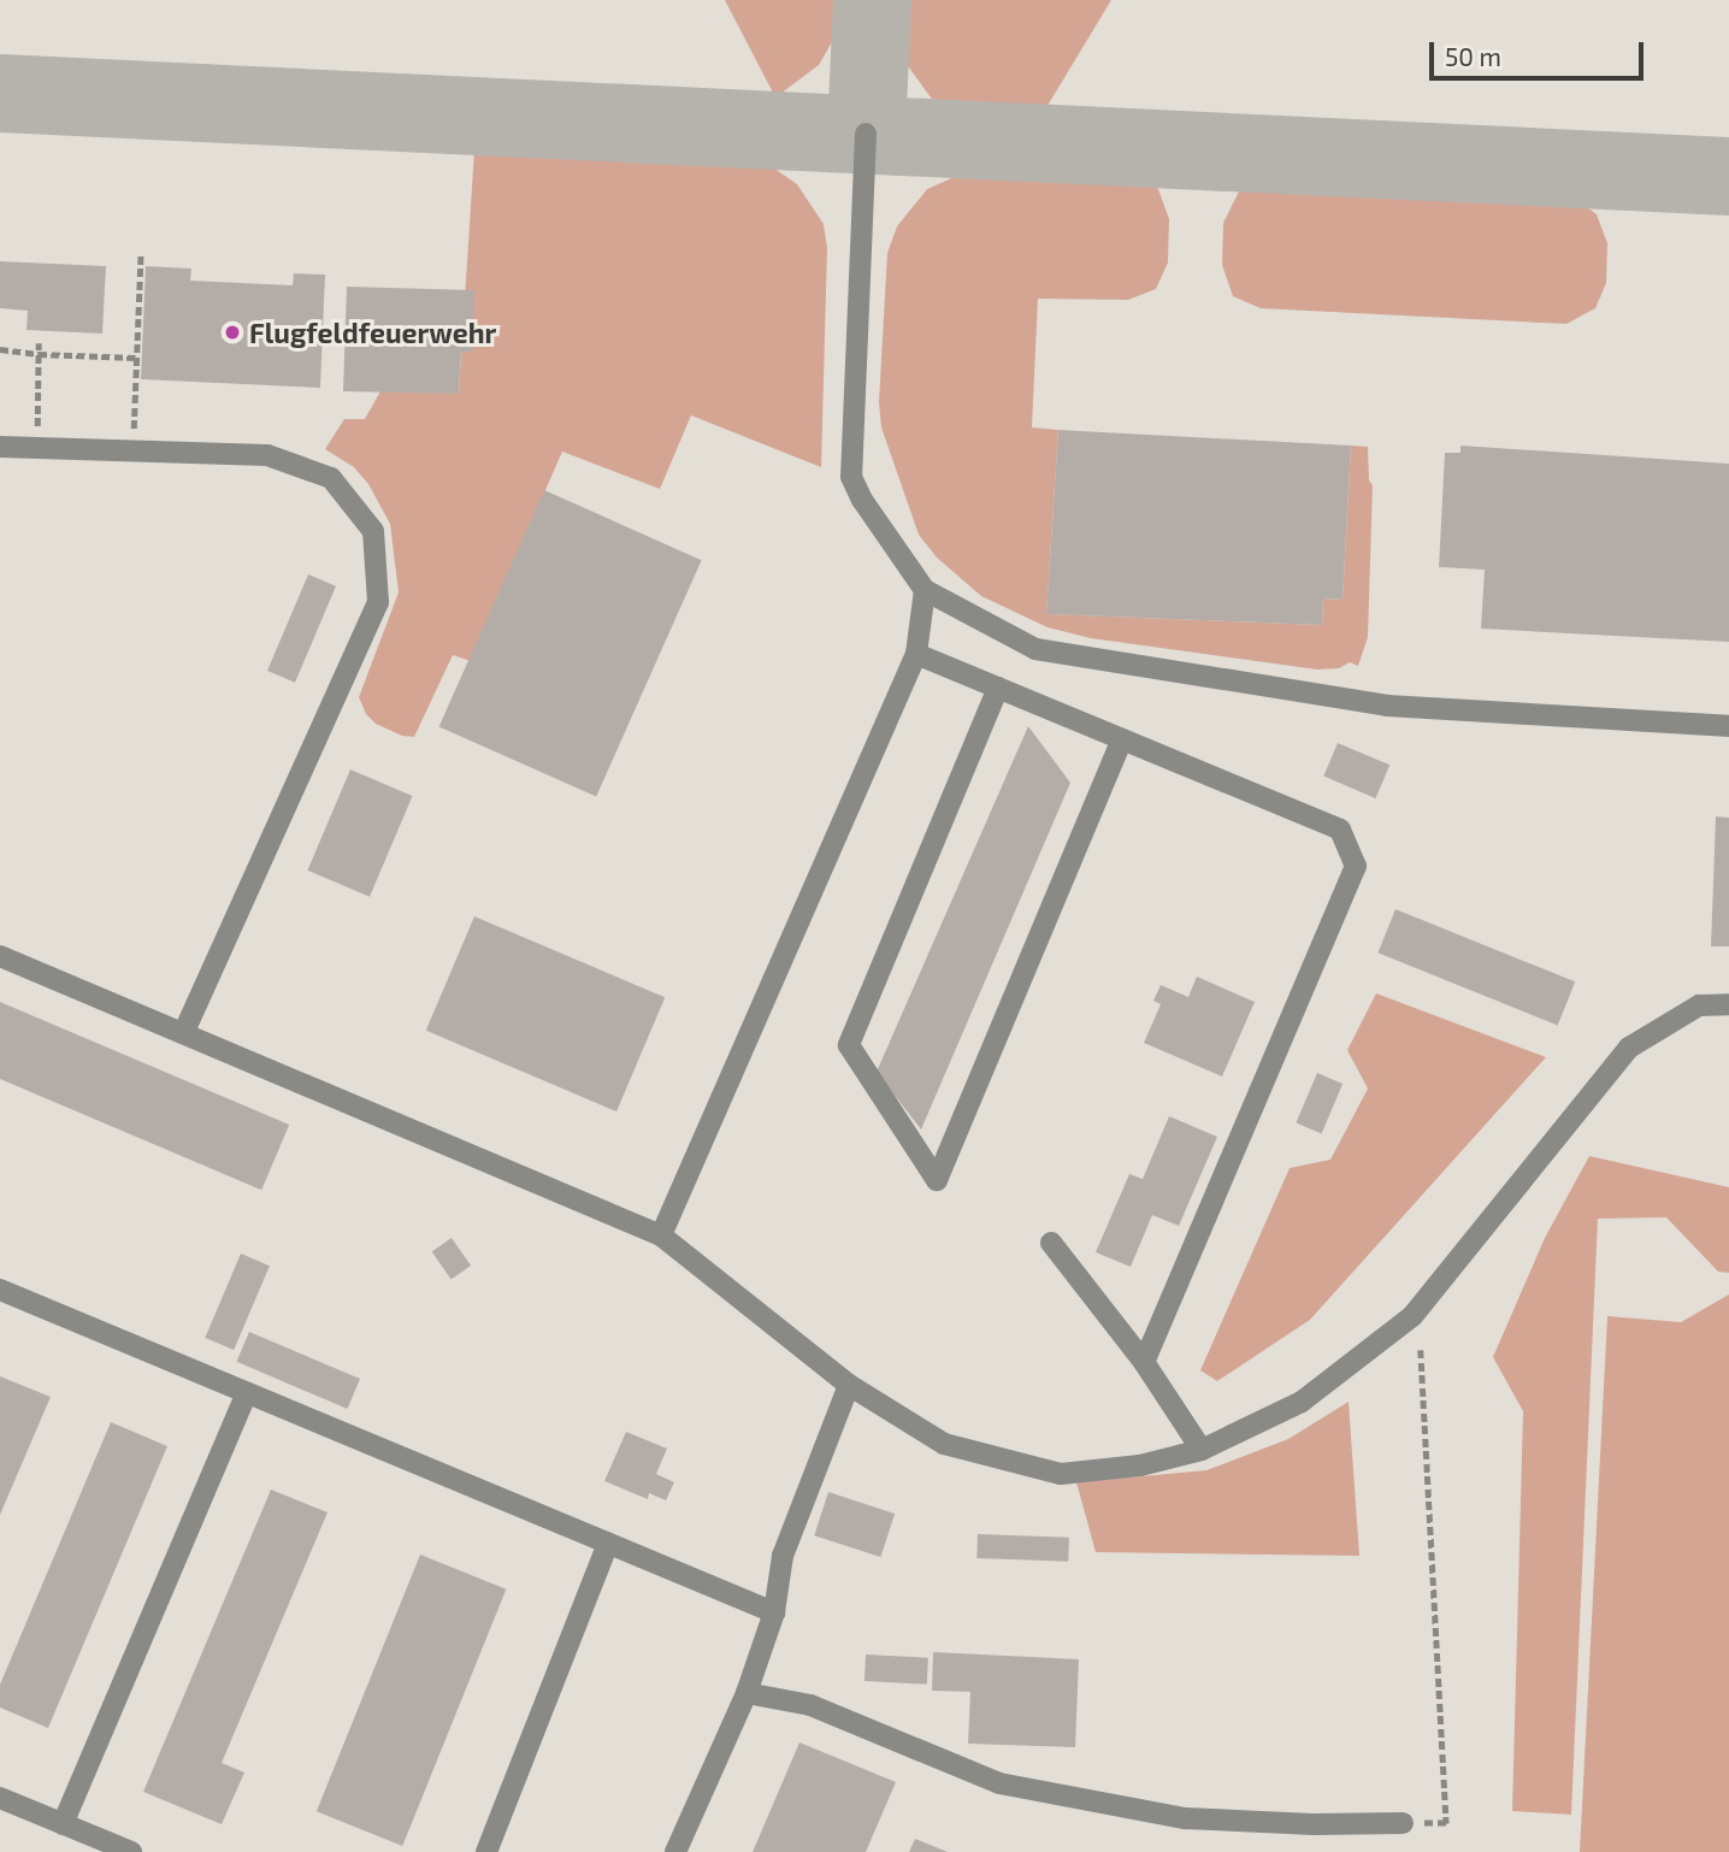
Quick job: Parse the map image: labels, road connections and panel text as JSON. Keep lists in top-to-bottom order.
{
  "places": ["Flugfeldfeuerwehr"],
  "scale_bar": "50 m"
}
